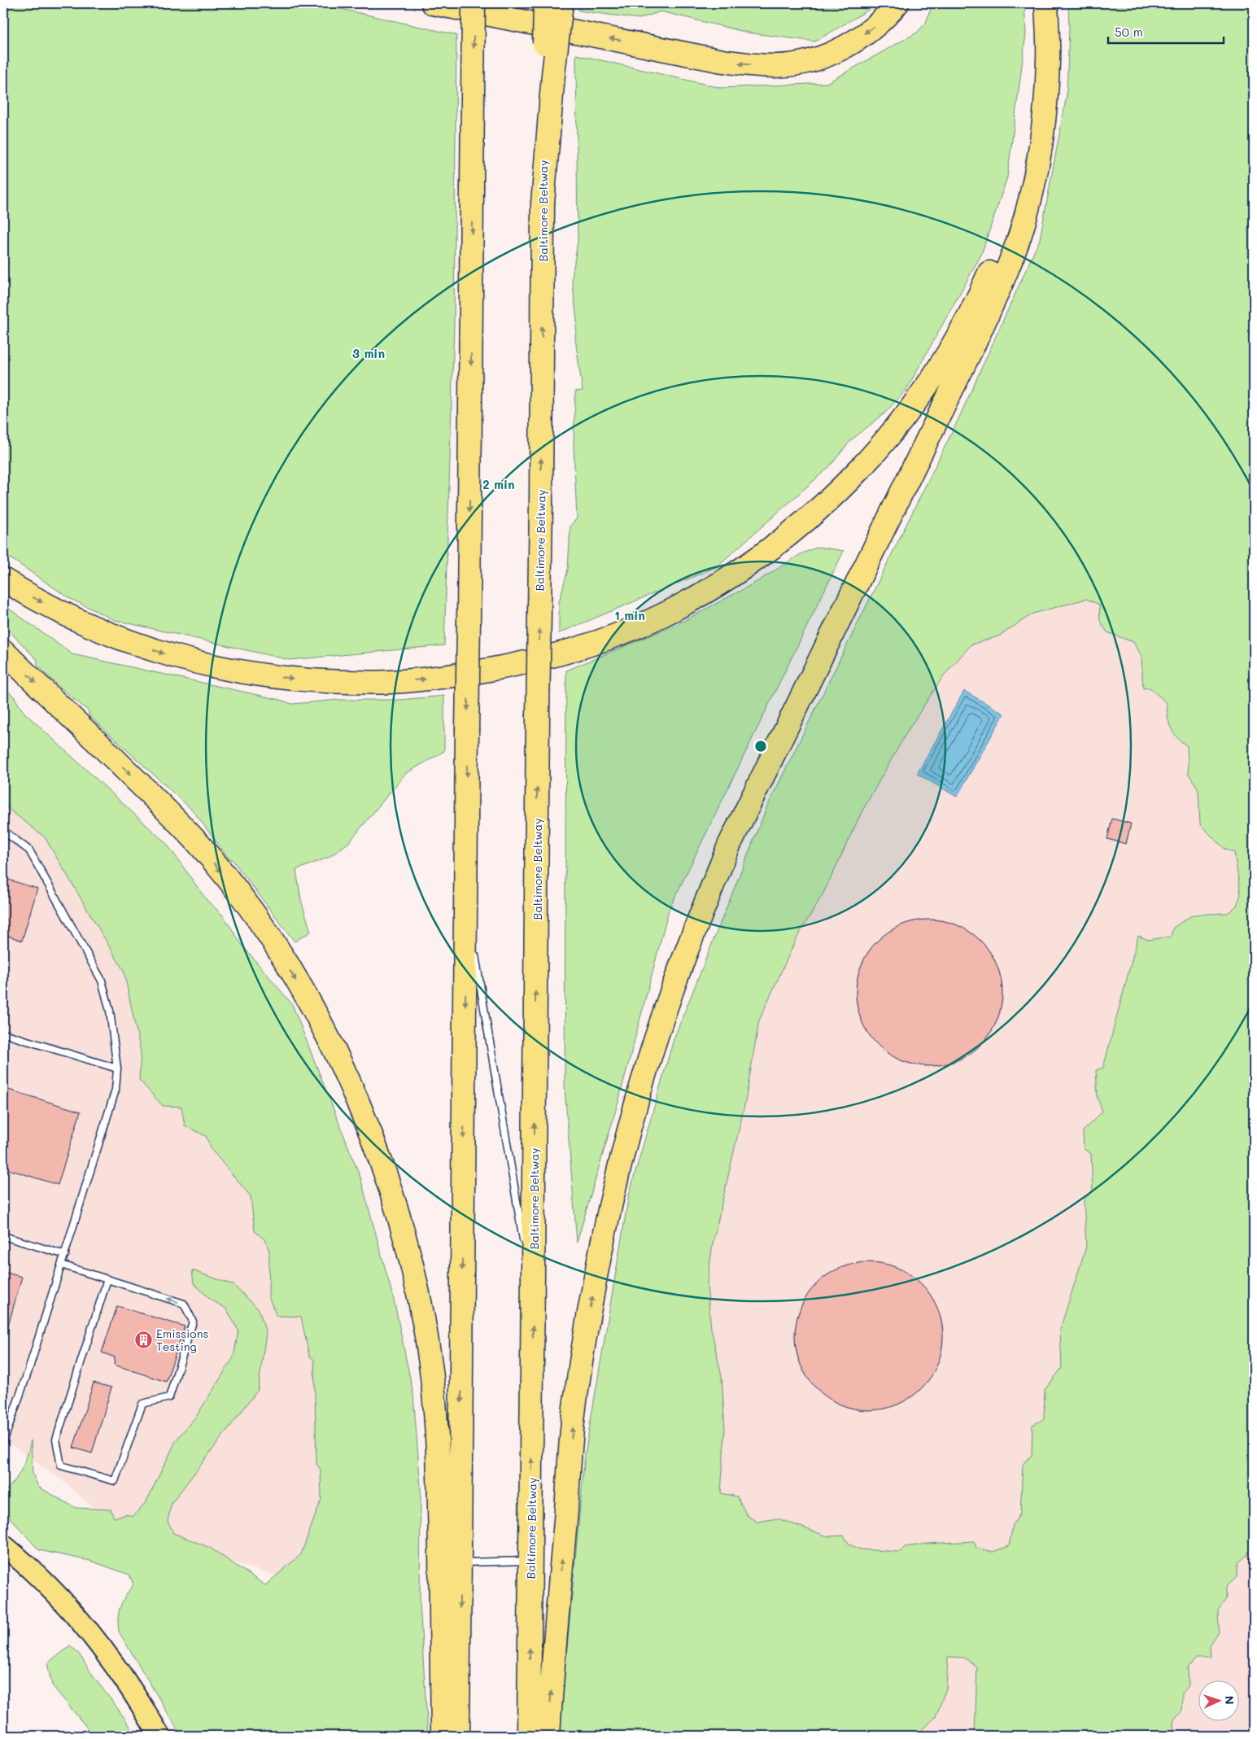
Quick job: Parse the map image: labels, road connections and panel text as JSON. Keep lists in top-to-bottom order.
{
  "streets": {
    "highway": ["Baltimore Beltway"]
  },
  "places": {
    "building": ["Emissions Testing"]
  },
  "scale_bar": "50 m",
  "north": "right",
  "rings": ["3 min", "2 min", "1 min"]
}
